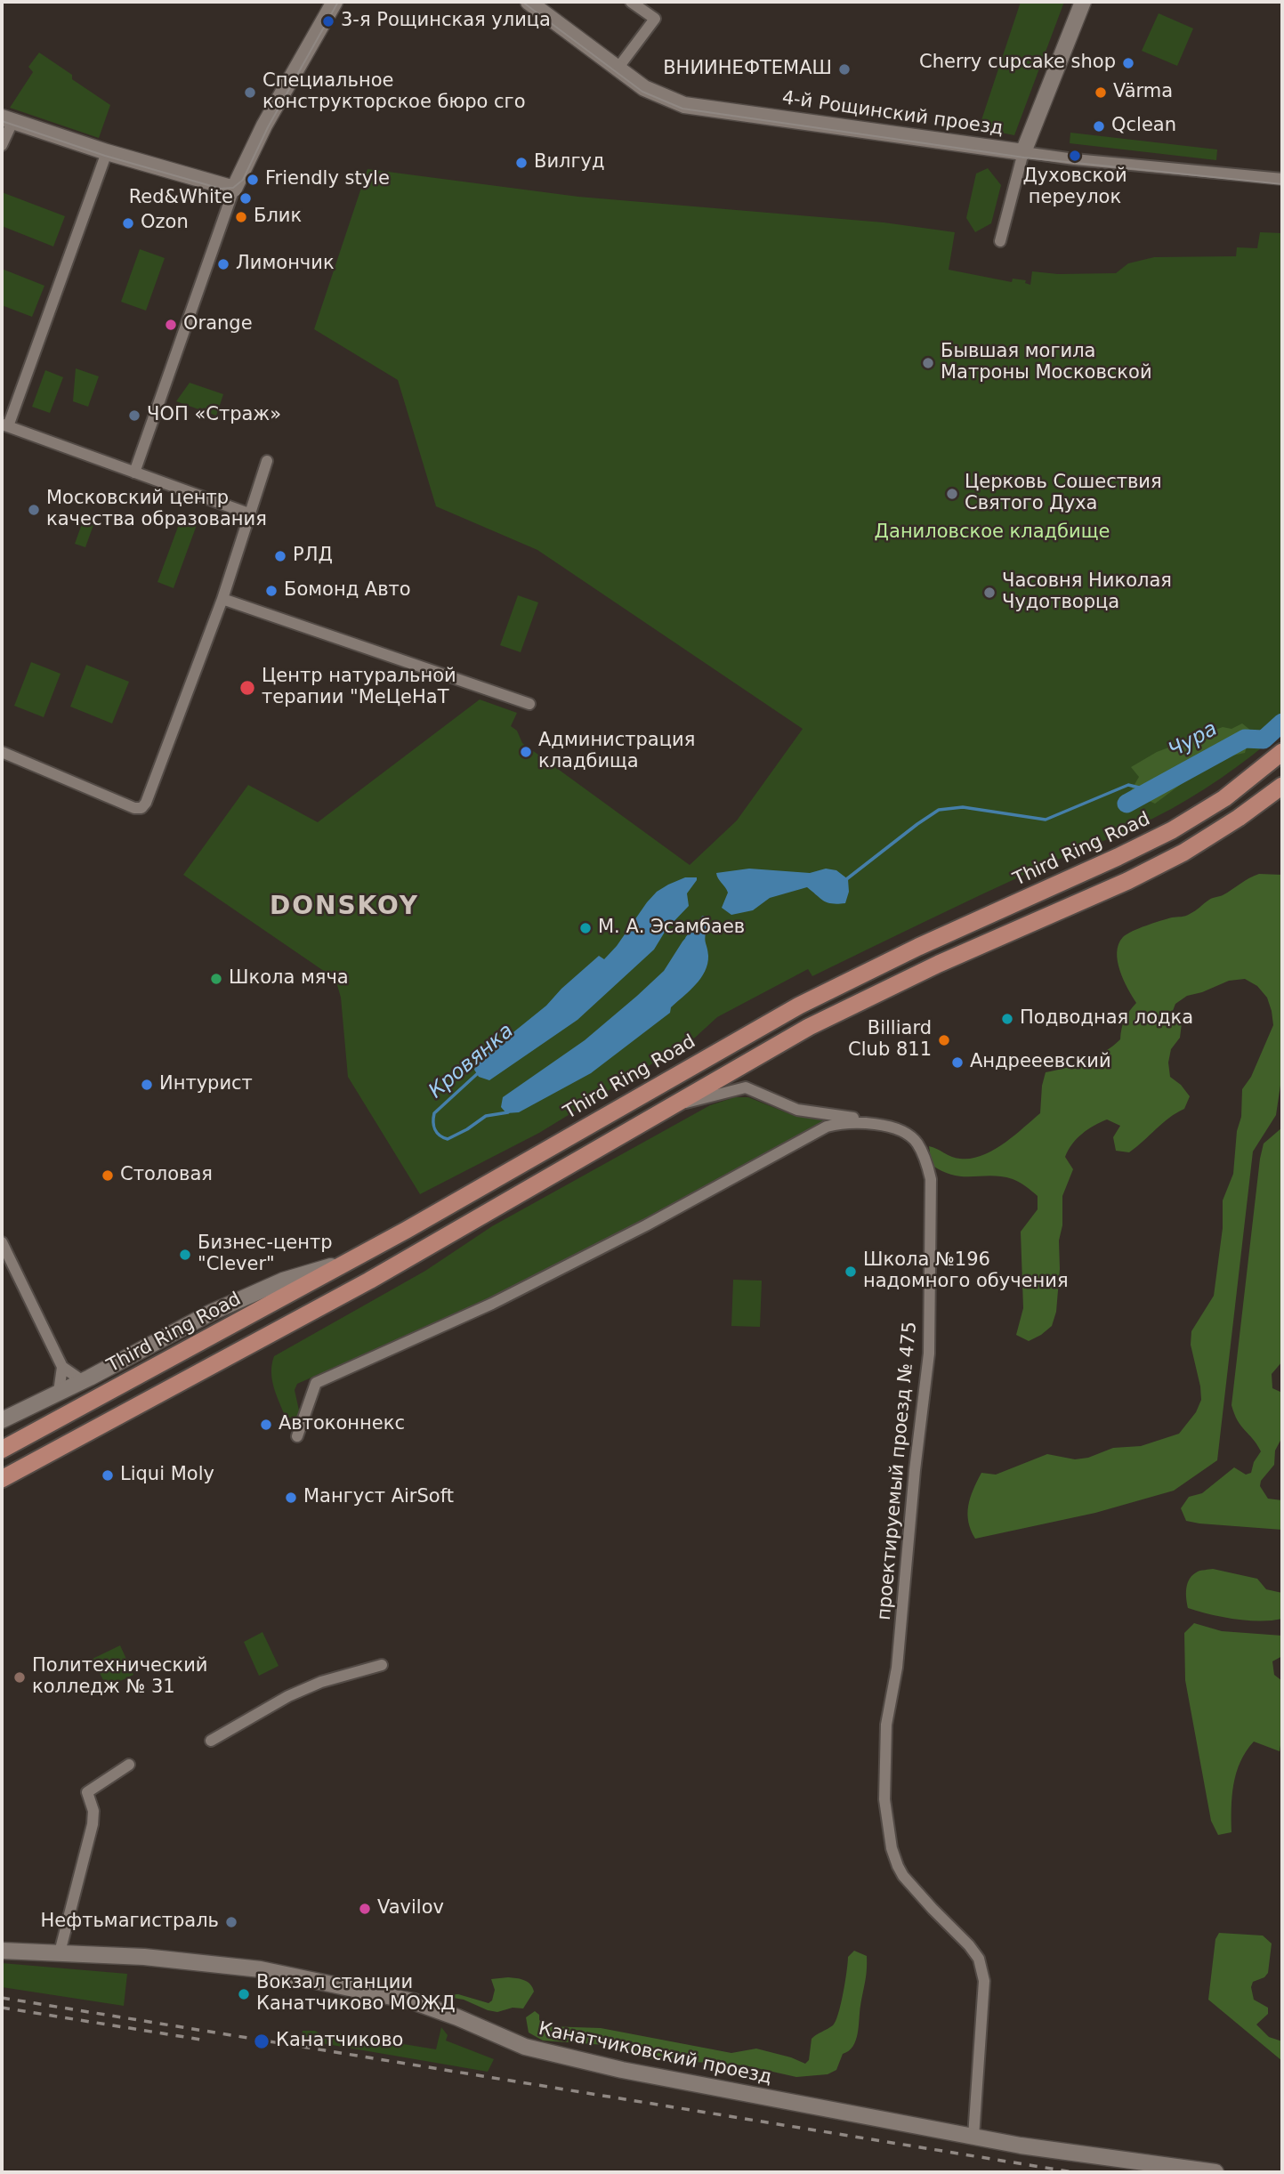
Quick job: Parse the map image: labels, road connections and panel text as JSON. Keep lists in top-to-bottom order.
{
  "streets": {
    "main road": ["Third Ring Road"],
    "street": ["4-й Рощинский проезд", "проектируемый проезд № 475", "Канатчиковский проезд"]
  },
  "crossings": [
    ["проектируемый проезд № 475", "Канатчиковский проезд"]
  ],
  "districts": ["DONSKOY"],
  "water": ["Чура", "Кровянка"],
  "parks": ["Даниловское кладбище"],
  "places": [
    "3-я Рощинская улица",
    "Cherry cupcake shop",
    "ВНИИНЕФТЕМАШ",
    "Специальное конструкторское бюро сго",
    "Värma",
    "Qclean",
    "Духовской переулок",
    "Вилгуд",
    "Friendly style",
    "Red&White",
    "Блик",
    "Ozon",
    "Лимончик",
    "Orange",
    "Бывшая могила Матроны Московской",
    "ЧОП «Страж»",
    "Церковь Сошествия Святого Духа",
    "Московский центр качества образования",
    "РЛД",
    "Бомонд Авто",
    "Часовня Николая Чудотворца",
    "Центр натуральной терапии \"МеЦеНаТ",
    "Администрация кладбища",
    "М. А. Эсамбаев",
    "Школа мяча",
    "Подводная лодка",
    "Billiard Club 811",
    "Андрееевский",
    "Интурист",
    "Столовая",
    "Бизнес-центр \"Clever\"",
    "Школа №196 надомного обучения",
    "Автоконнекс",
    "Liqui Moly",
    "Мангуст AirSoft",
    "Политехнический колледж № 31",
    "Vavilov",
    "Нефтьмагистраль",
    "Вокзал станции Канатчиково МОЖД",
    "Канатчиково"
  ]
}
